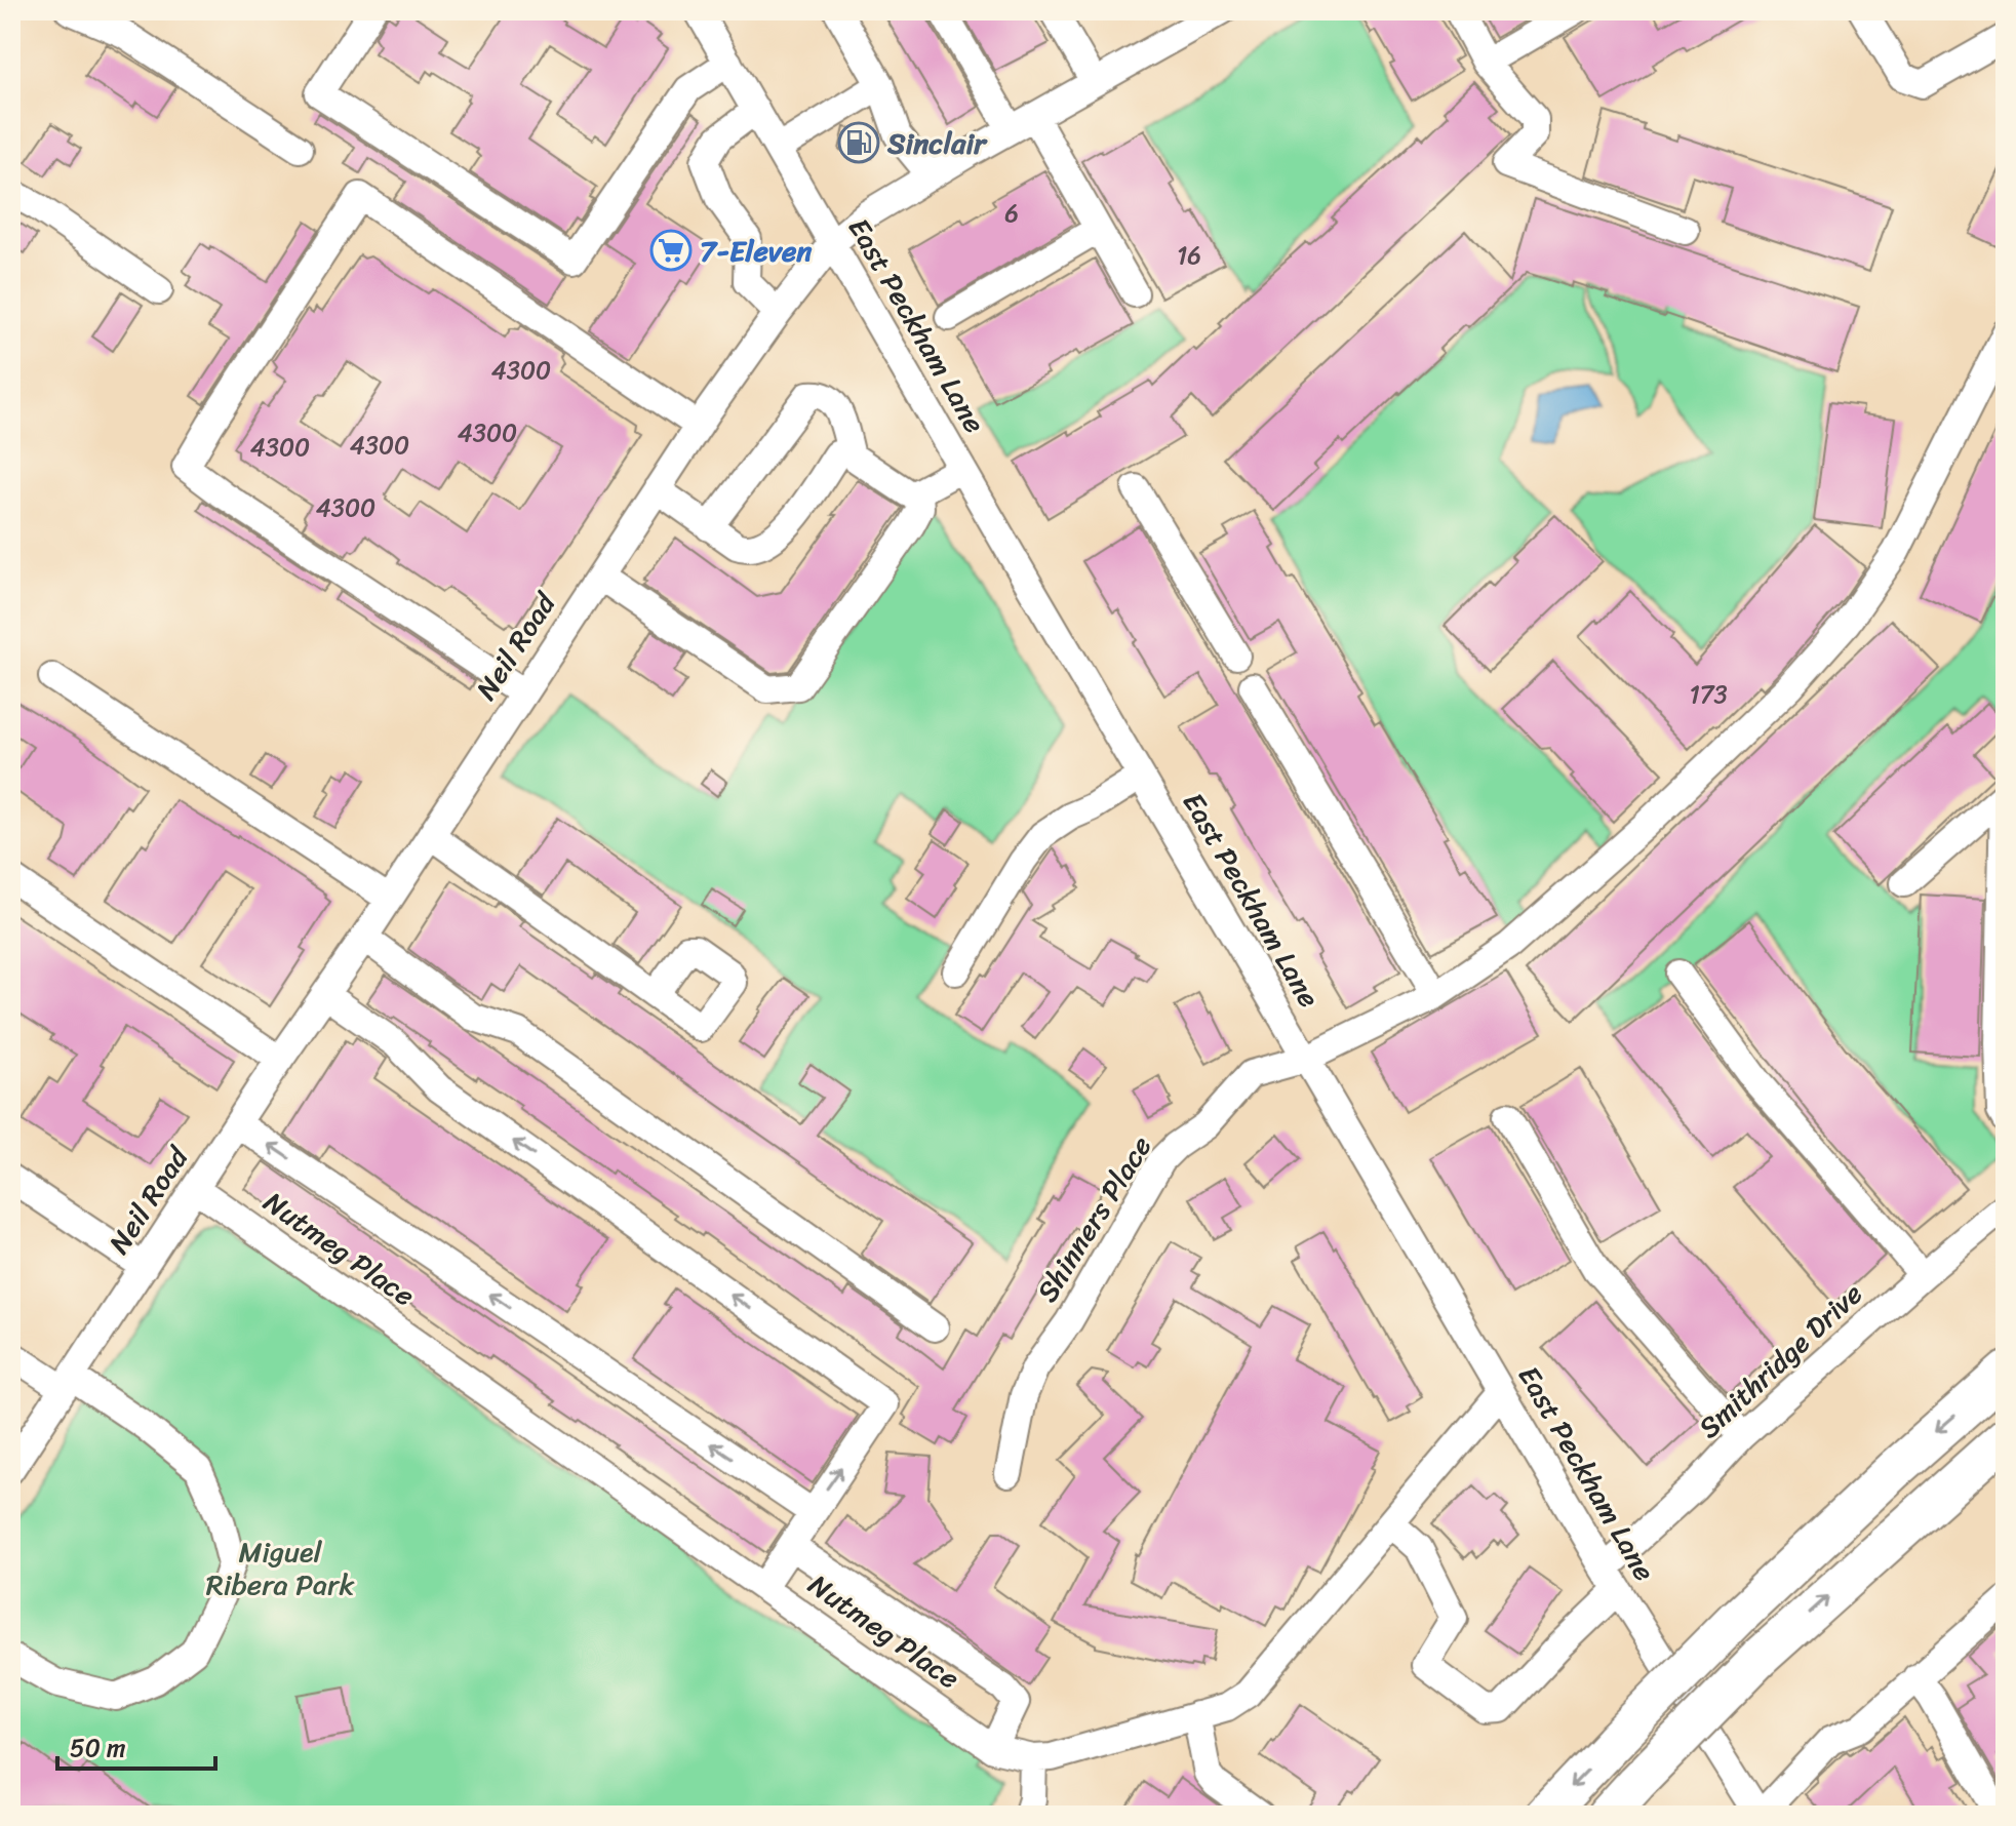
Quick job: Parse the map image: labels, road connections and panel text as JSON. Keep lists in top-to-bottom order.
{
  "streets": {
    "street": [
      "East Peckham Lane",
      "Neil Road",
      "Shinners Place",
      "Nutmeg Place",
      "Smithridge Drive"
    ]
  },
  "crossings": [
    ["East Peckham Lane", "Neil Road"],
    ["East Peckham Lane", "Shinners Place"],
    ["East Peckham Lane", "Nutmeg Place"],
    ["East Peckham Lane", "Smithridge Drive"],
    ["Neil Road", "Nutmeg Place"],
    ["Nutmeg Place", "Smithridge Drive"]
  ],
  "parks": ["Miguel Ribera Park"],
  "places": {
    "fuel station": ["Sinclair"],
    "supermarket": ["7-Eleven"]
  },
  "house_numbers": [
    "6",
    "16",
    "4300",
    "4300",
    "4300",
    "4300",
    "4300",
    "173"
  ],
  "scale_bar": "50 m"
}
